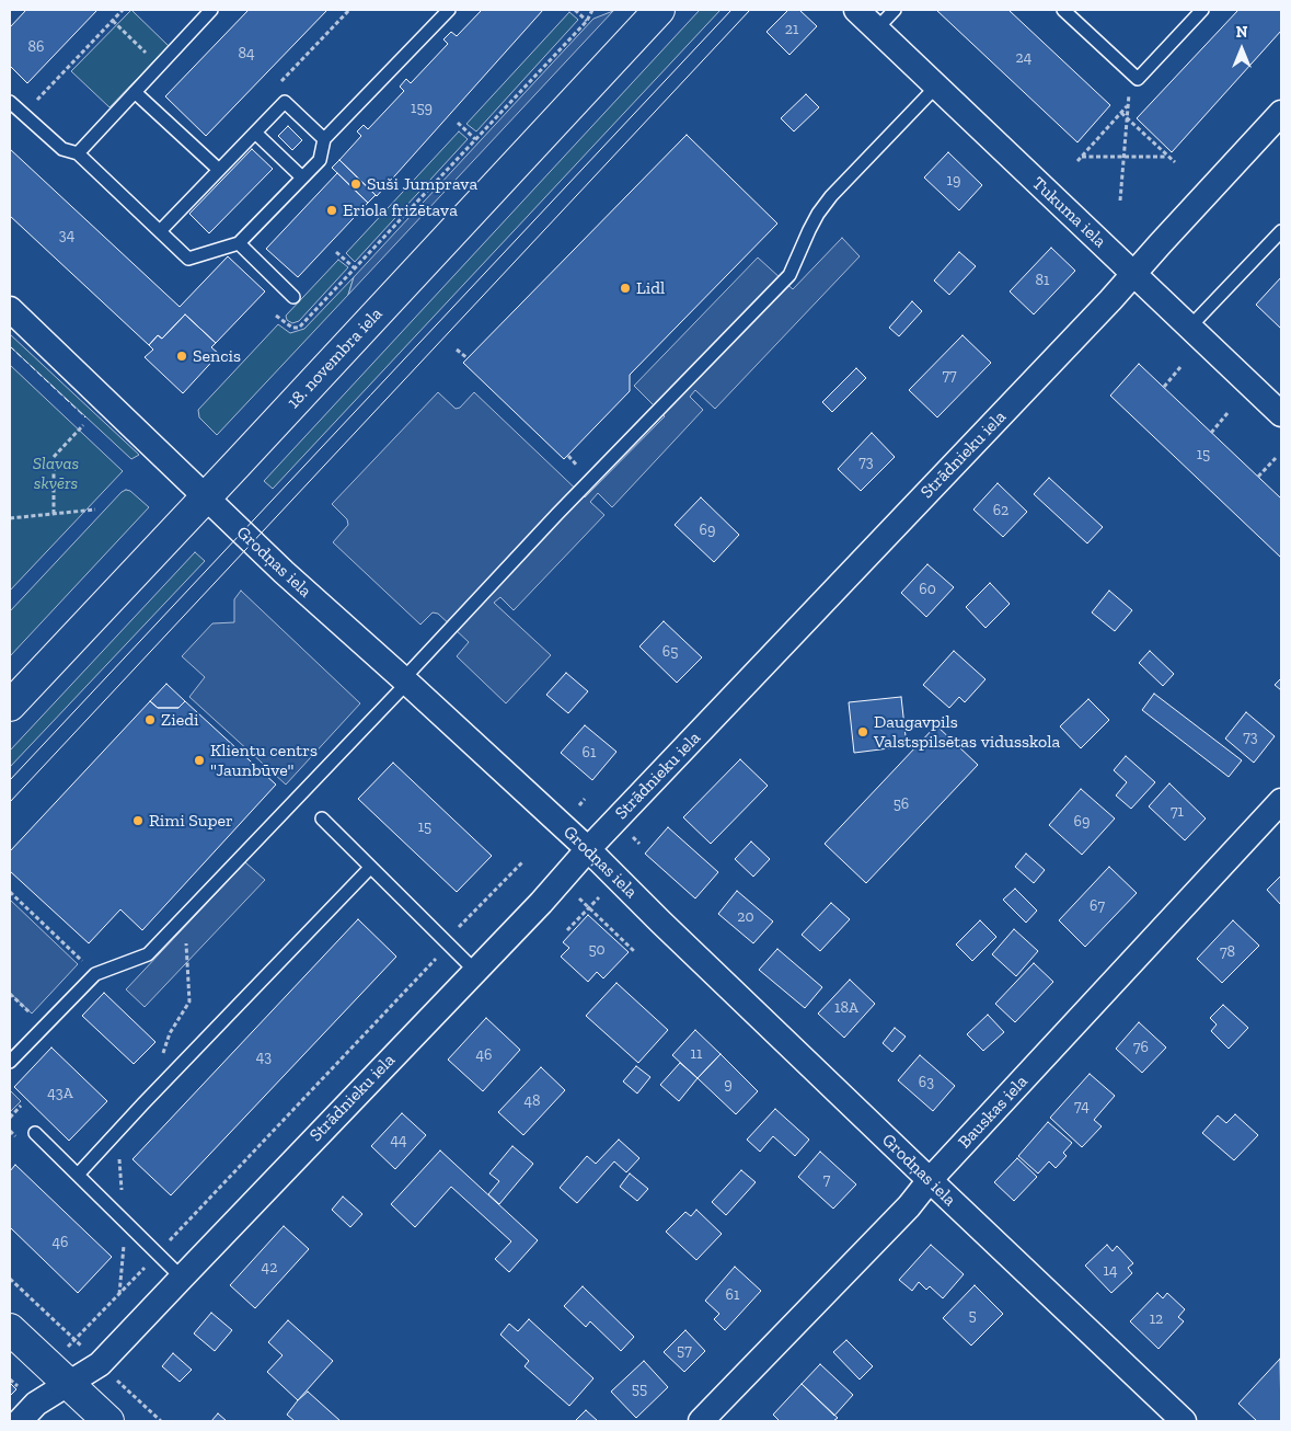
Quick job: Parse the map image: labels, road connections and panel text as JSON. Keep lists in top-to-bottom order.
{
  "streets": {
    "main road": ["18. novembra iela"],
    "street": [
      "Tukuma iela",
      "Strādnieku iela",
      "Grodņas iela",
      "Bauskas iela"
    ]
  },
  "crossings": [
    ["Tukuma iela", "Strādnieku iela"],
    ["18. novembra iela", "Grodņas iela"],
    ["Strādnieku iela", "Grodņas iela"],
    ["Grodņas iela", "Bauskas iela"]
  ],
  "parks": ["Slavas skvērs"],
  "places": [
    "Suši Jumprava",
    "Eriola frizētava",
    "Lidl",
    "Sencis",
    "Ziedi",
    "Daugavpils Valstspilsētas vidusskola",
    "Klientu centrs \"Jaunbūve\"",
    "Rimi Super"
  ],
  "house_numbers": [
    "21",
    "86",
    "84",
    "24",
    "159",
    "19",
    "34",
    "81",
    "77",
    "15",
    "73",
    "62",
    "69",
    "60",
    "65",
    "73",
    "61",
    "56",
    "71",
    "69",
    "15",
    "67",
    "20",
    "50",
    "78",
    "18A",
    "76",
    "11",
    "46",
    "43",
    "63",
    "9",
    "43A",
    "48",
    "74",
    "44",
    "7",
    "46",
    "42",
    "14",
    "61",
    "5",
    "12",
    "57",
    "55"
  ],
  "north": "top"
}
